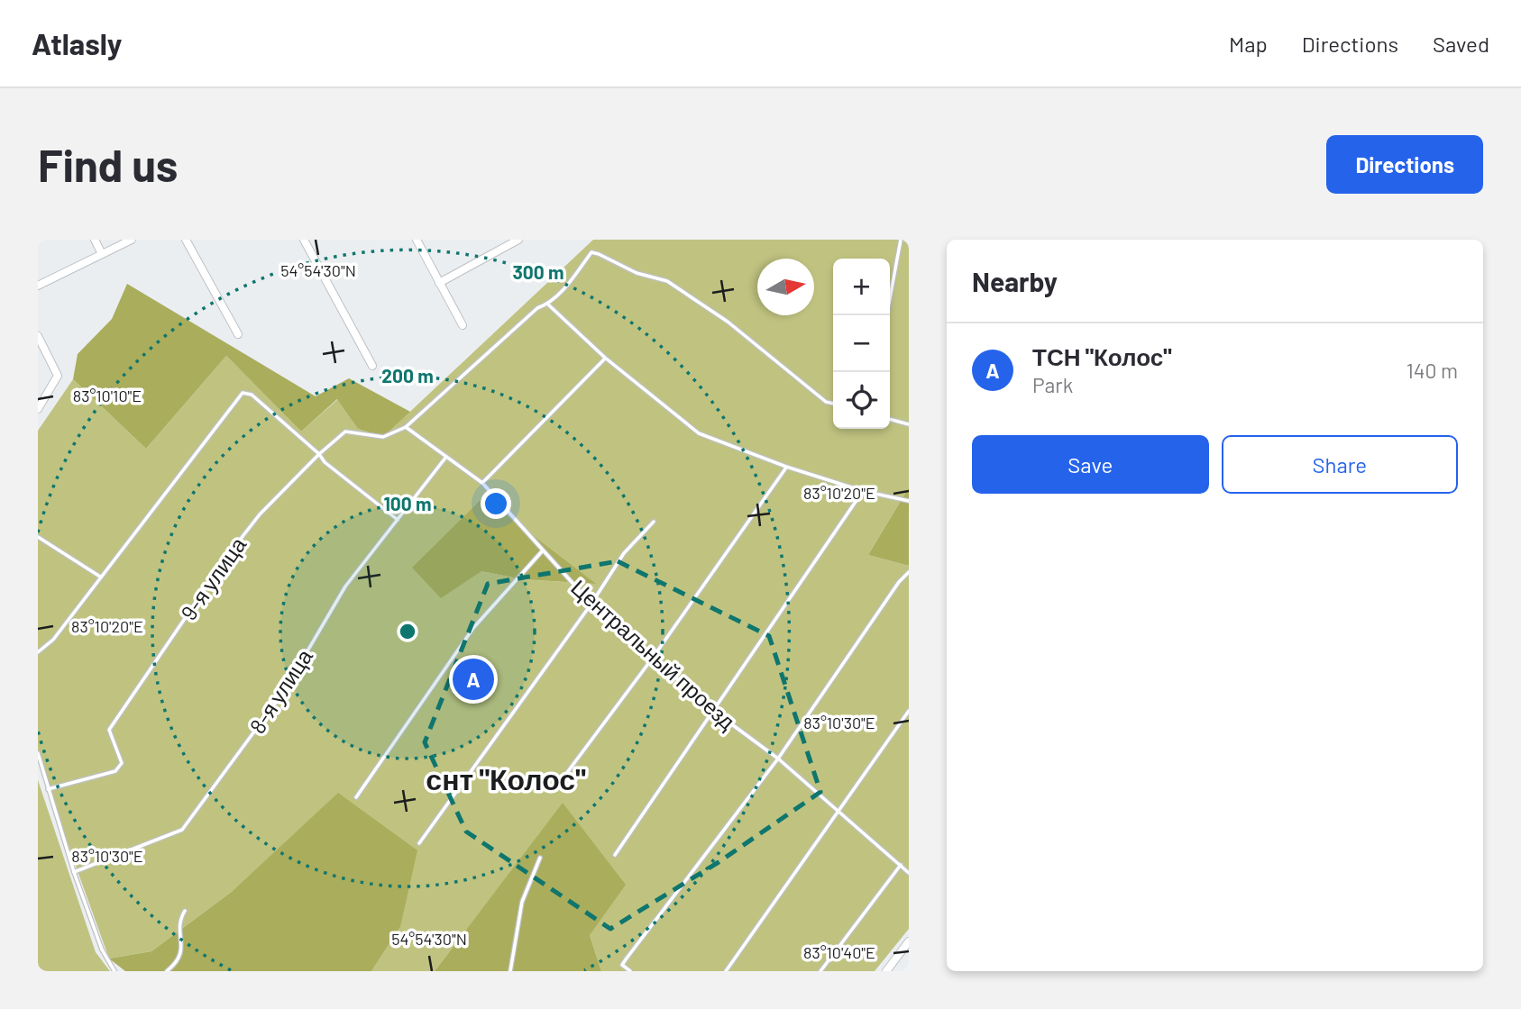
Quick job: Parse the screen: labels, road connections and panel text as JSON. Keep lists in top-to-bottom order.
{
  "streets": {
    "lane": ["9-я улица", "Центральный проезд", "8-я улица"]
  },
  "crossings": [
    ["9-я улица", "Центральный проезд"],
    ["Центральный проезд", "8-я улица"]
  ],
  "districts": ["снт \"Колос\""],
  "north": "right",
  "page": {
    "header": "Atlasly",
    "nav": ["Map", "Directions", "Saved"],
    "buttons": [
      "Directions",
      ["Save", "Share"]
    ],
    "title": "Find us",
    "heading": "Nearby",
    "map_buttons": ["+", "−"],
    "list": [
      {
        "mark": "A",
        "name": "ТСН \"Колос\"",
        "note": "Park",
        "value": "140 m"
      }
    ],
    "pins": "A"
  },
  "coordinates": [
    "54°54'30\"N",
    "83°10'10\"E",
    "83°10'20\"E",
    "83°10'30\"E",
    "83°10'40\"E"
  ],
  "rings": ["300 m", "200 m", "100 m"]
}
